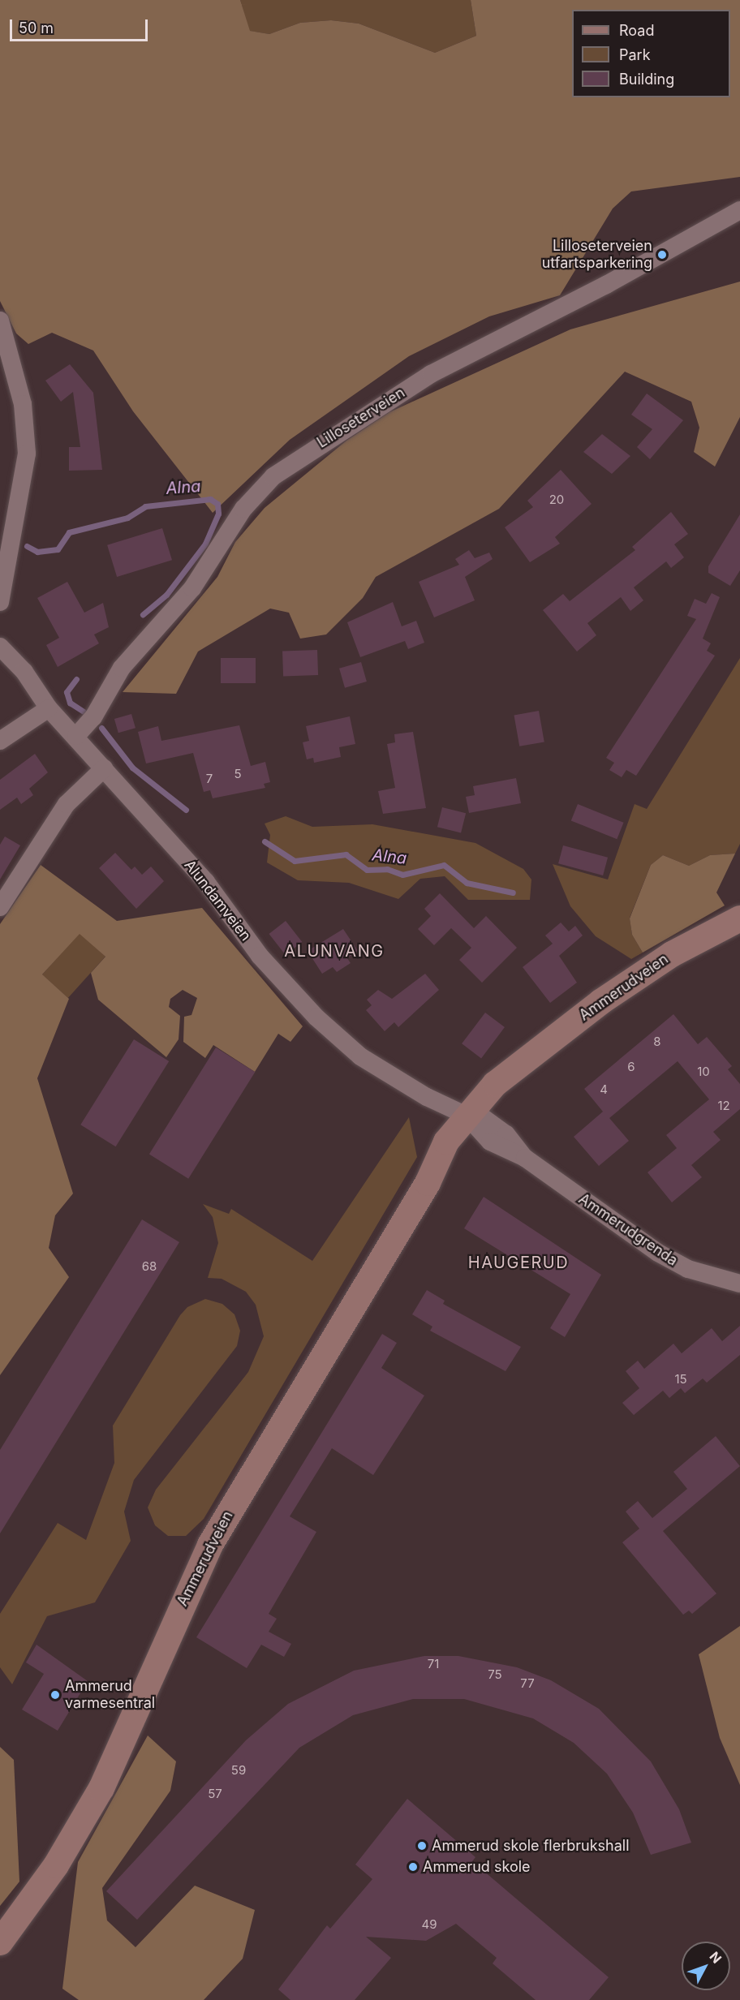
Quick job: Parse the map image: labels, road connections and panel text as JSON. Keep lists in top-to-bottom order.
{
  "streets": {
    "street": [
      "Lilloseterveien",
      "Alundamveien",
      "Ammerudveien",
      "Ammerudgrenda"
    ]
  },
  "crossings": [
    ["Lilloseterveien", "Alundamveien"],
    ["Alundamveien", "Ammerudveien"],
    ["Alundamveien", "Ammerudgrenda"]
  ],
  "districts": ["ALUNVANG", "HAUGERUD"],
  "water": ["Alna"],
  "places": [
    "Lilloseterveien utfartsparkering",
    "Ammerud varmesentral",
    "Ammerud skole flerbrukshall",
    "Ammerud skole"
  ],
  "house_numbers": [
    "20",
    "5",
    "7",
    "8",
    "6",
    "10",
    "4",
    "12",
    "68",
    "15",
    "71",
    "75",
    "77",
    "59",
    "57",
    "49"
  ],
  "legend": ["Road", "Park", "Building"],
  "scale_bar": "50 m",
  "north": "top right"
}
